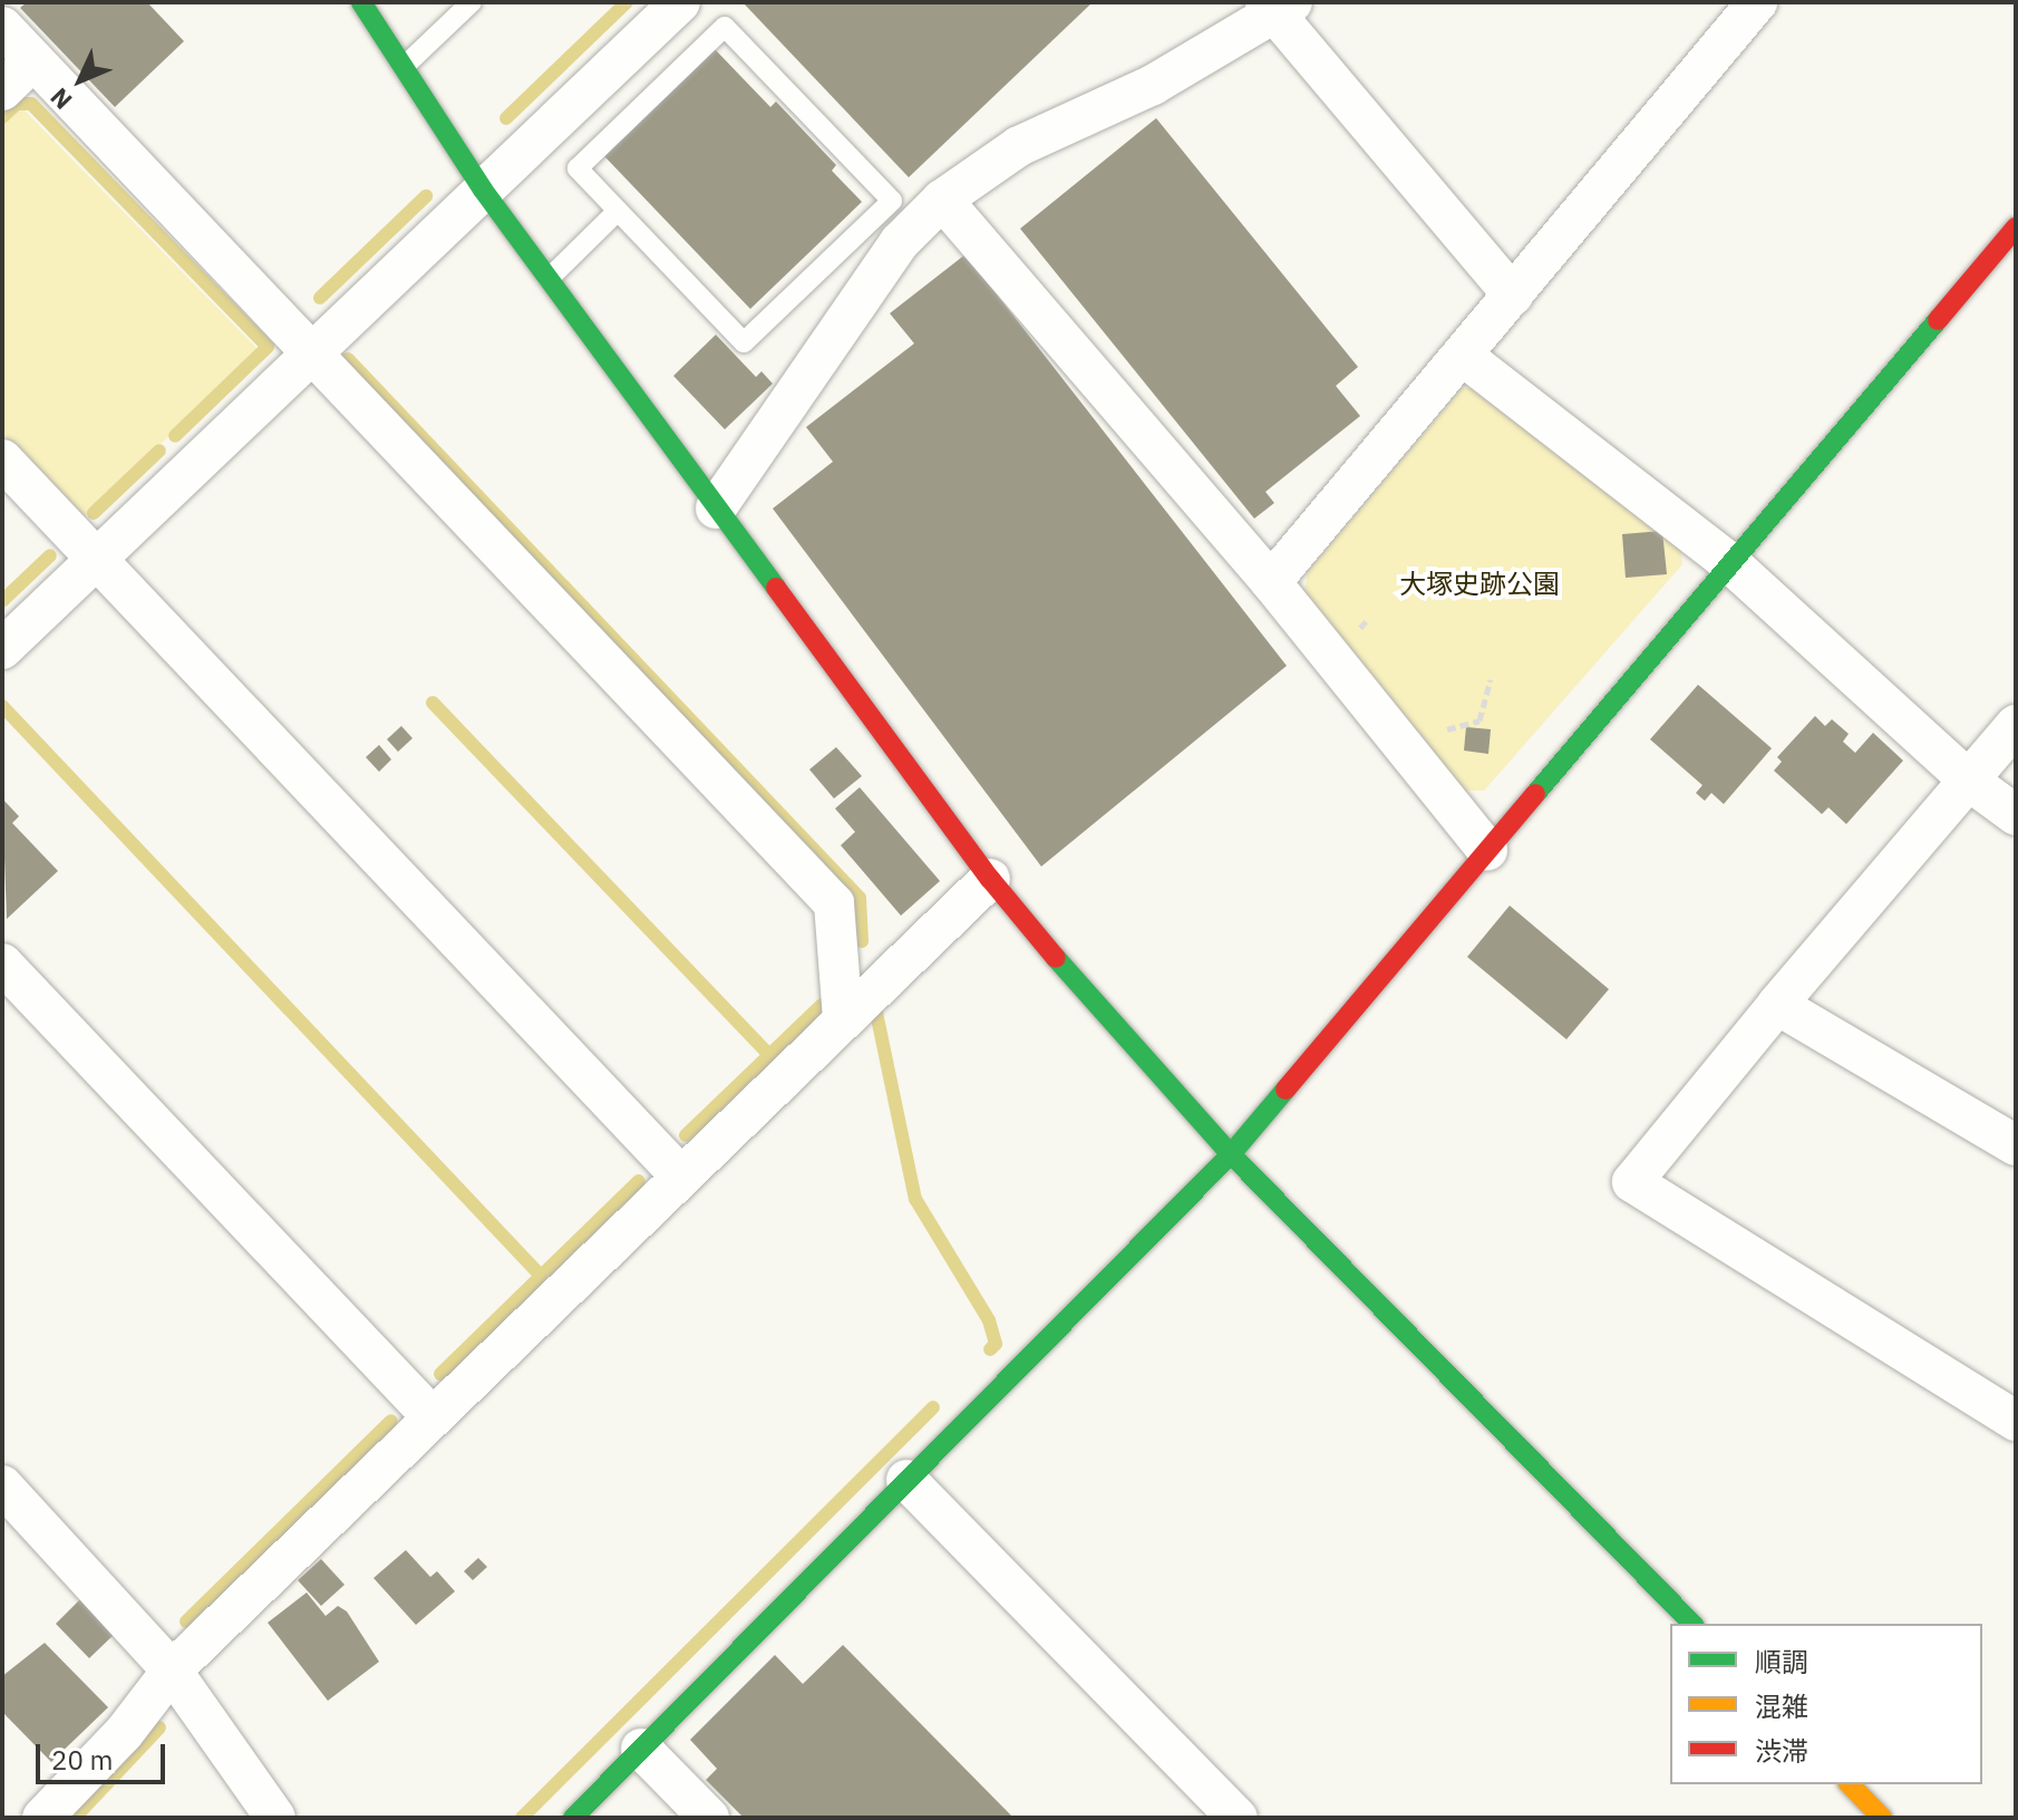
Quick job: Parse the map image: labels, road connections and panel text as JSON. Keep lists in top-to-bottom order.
{
  "parks": ["大塚史跡公園"],
  "legend": ["順調", "混雑", "渋滞"],
  "scale_bar": "20 m",
  "north": "bottom left"
}
